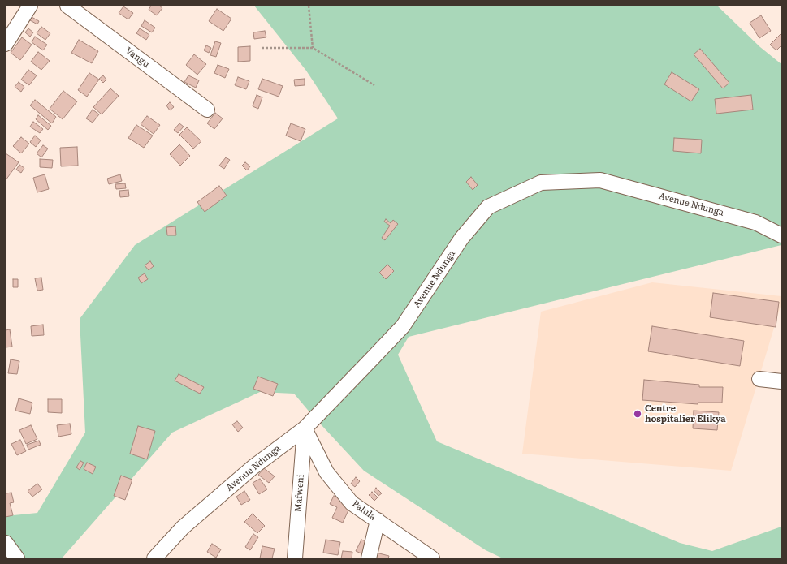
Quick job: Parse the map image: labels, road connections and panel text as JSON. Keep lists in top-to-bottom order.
{
  "streets": {
    "street": [
      "Vangu",
      "Avenue Ndunga",
      "Mafweni",
      "Palula"
    ]
  },
  "crossings": [
    ["Avenue Ndunga", "Mafweni"],
    ["Avenue Ndunga", "Palula"],
    ["Mafweni", "Palula"]
  ],
  "places": ["Centre hospitalier Elikya"]
}
